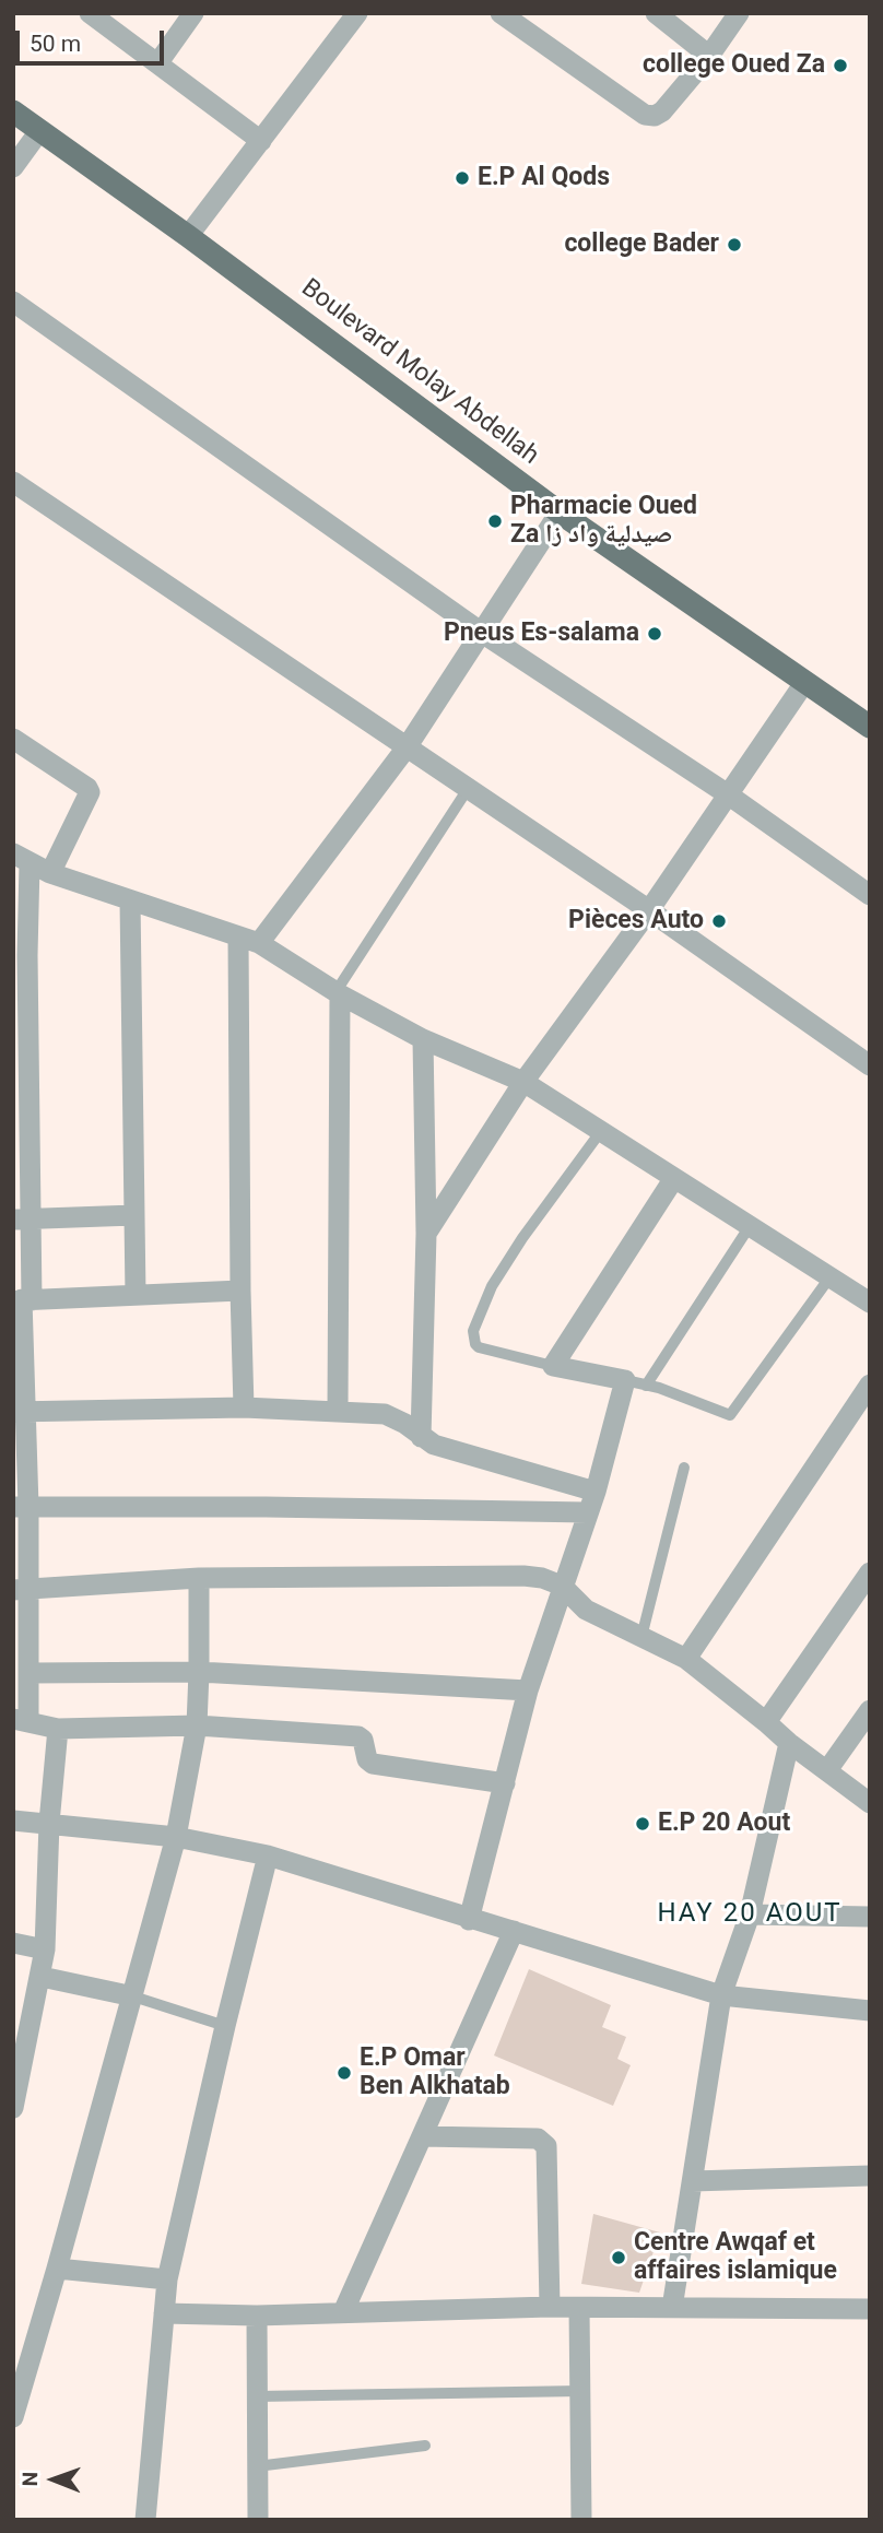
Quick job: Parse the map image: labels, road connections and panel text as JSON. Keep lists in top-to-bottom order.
{
  "streets": {
    "main road": ["Boulevard Molay Abdellah"]
  },
  "districts": ["HAY 20 AOUT"],
  "places": [
    "college Oued Za",
    "E.P Al Qods",
    "college Bader",
    "Pharmacie Oued Za صيدلية واد زا",
    "Pneus Es-salama",
    "Pièces Auto",
    "E.P 20 Aout",
    "E.P Omar Ben Alkhatab",
    "Centre Awqaf et affaires islamique"
  ],
  "scale_bar": "50 m",
  "north": "left"
}
